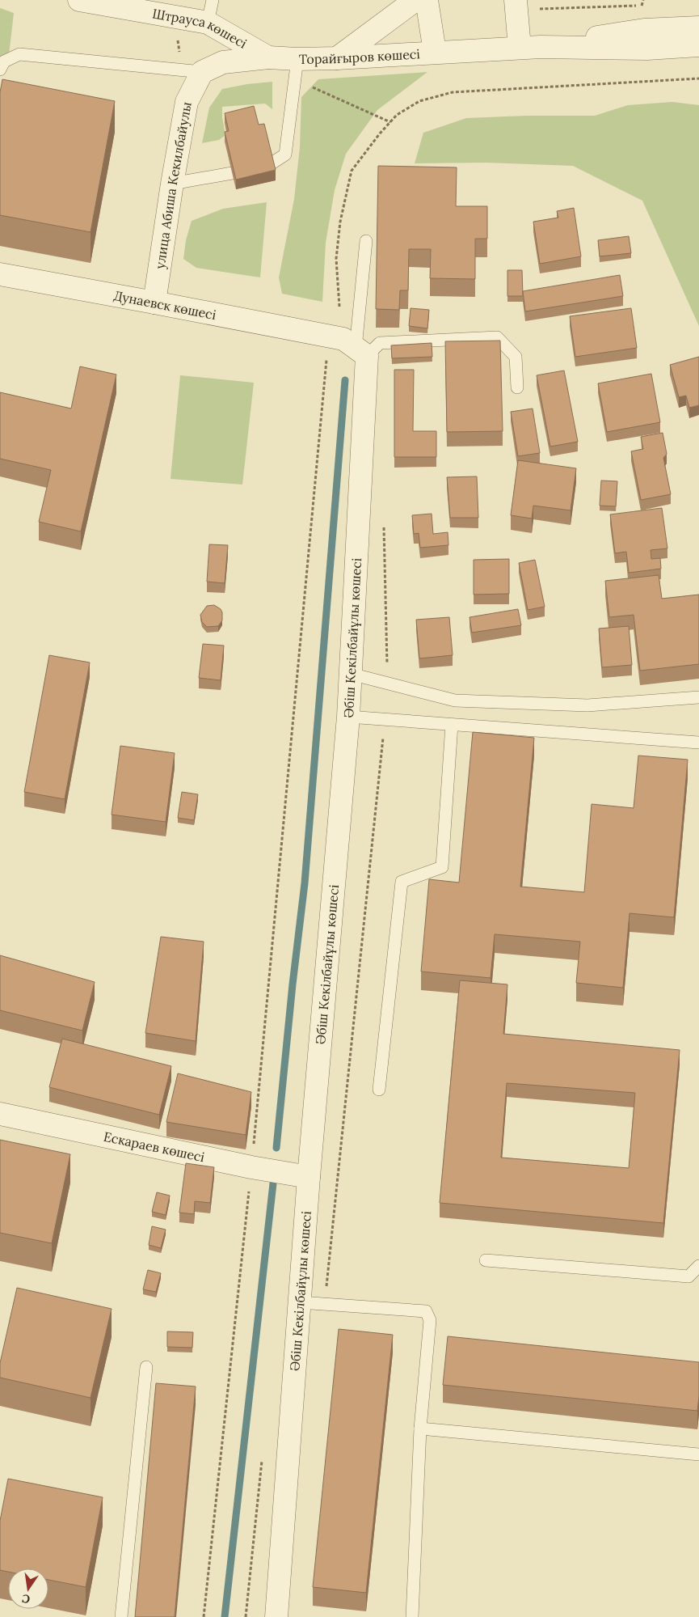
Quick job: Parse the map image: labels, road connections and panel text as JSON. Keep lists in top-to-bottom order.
{
  "streets": {
    "street": [
      "Штрауса көшесі",
      "Торайғыров көшесі",
      "улица Абиша Кекилбайулы",
      "Дунаевск көшесі",
      "Әбіш Кекілбайұлы көшесі",
      "Ескараев көшесі"
    ]
  },
  "crossings": [
    ["Штрауса көшесі", "Торайғыров көшесі"],
    ["Торайғыров көшесі", "улица Абиша Кекилбайулы"],
    ["улица Абиша Кекилбайулы", "Дунаевск көшесі"],
    ["Дунаевск көшесі", "Әбіш Кекілбайұлы көшесі"],
    ["Әбіш Кекілбайұлы көшесі", "Ескараев көшесі"]
  ],
  "north": "bottom"
}
